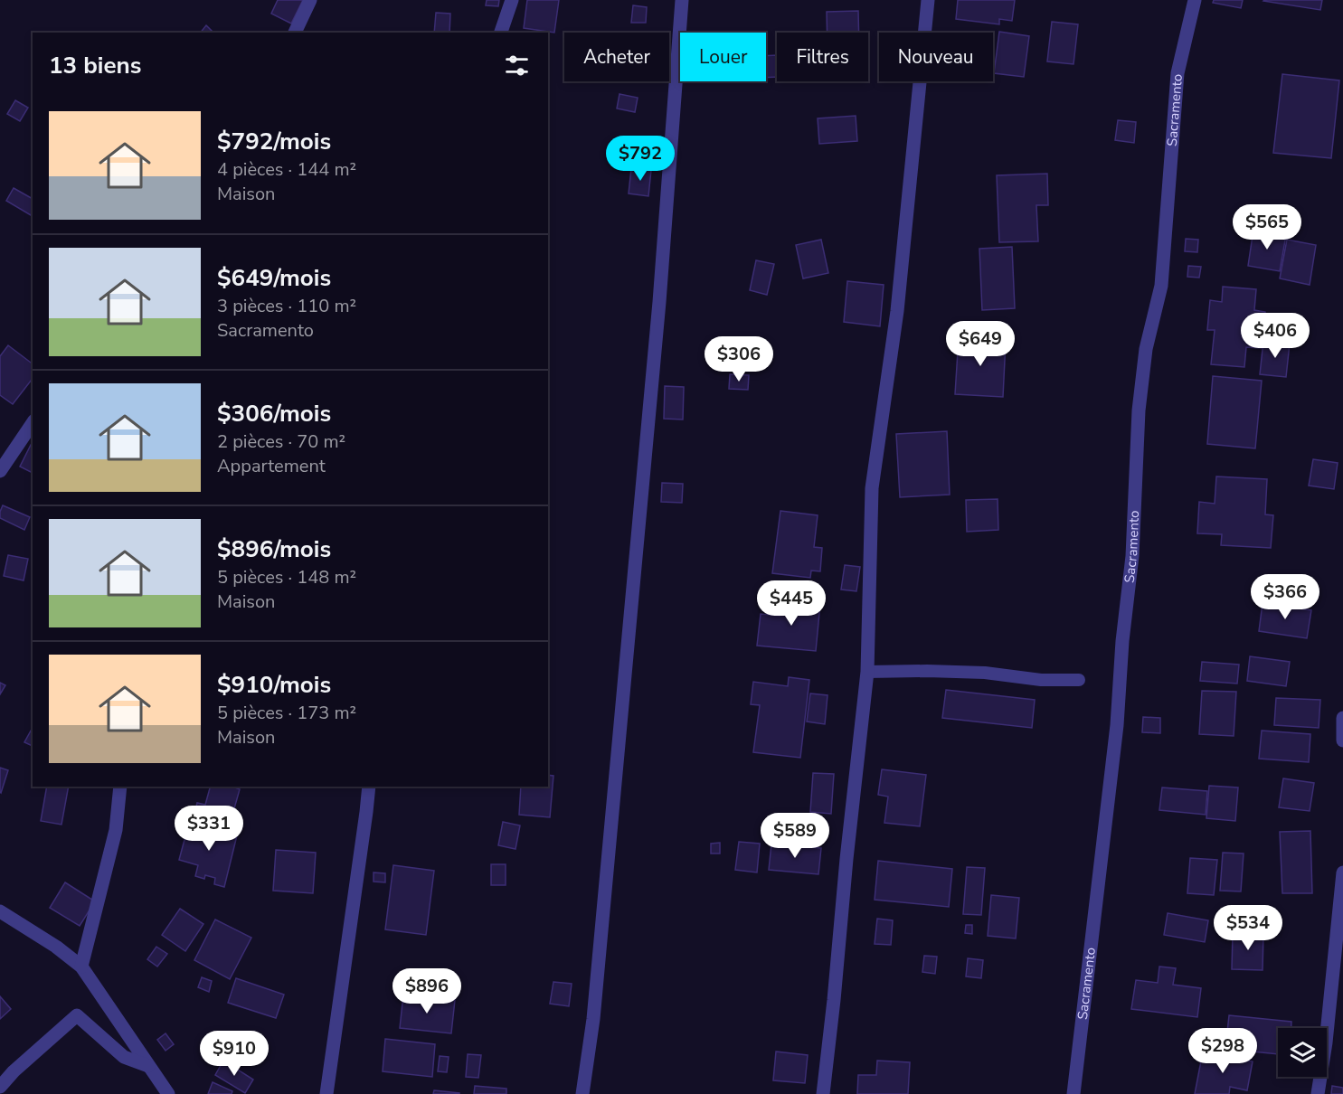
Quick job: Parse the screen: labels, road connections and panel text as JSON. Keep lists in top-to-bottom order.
{
  "streets": {
    "street": ["Sacramento"]
  },
  "page": {
    "chip": [
      "Acheter",
      "Louer",
      "Filtres",
      "Nouveau"
    ],
    "heading": "13 biens",
    "list": [
      {
        "name": "$792/mois",
        "note": "4 pièces · 144 m² · Maison"
      },
      {
        "name": "$649/mois",
        "note": "3 pièces · 110 m² · Sacramento"
      },
      {
        "name": "$306/mois",
        "note": "2 pièces · 70 m² · Appartement"
      },
      {
        "name": "$896/mois",
        "note": "5 pièces · 148 m² · Maison"
      },
      {
        "name": "$910/mois",
        "note": "5 pièces · 173 m² · Maison"
      }
    ],
    "price": [
      "$792",
      "$565",
      "$406",
      "$649",
      "$306",
      "$366",
      "$445",
      "$331",
      "$589",
      "$534",
      "$896",
      "$298",
      "$910"
    ]
  }
}
